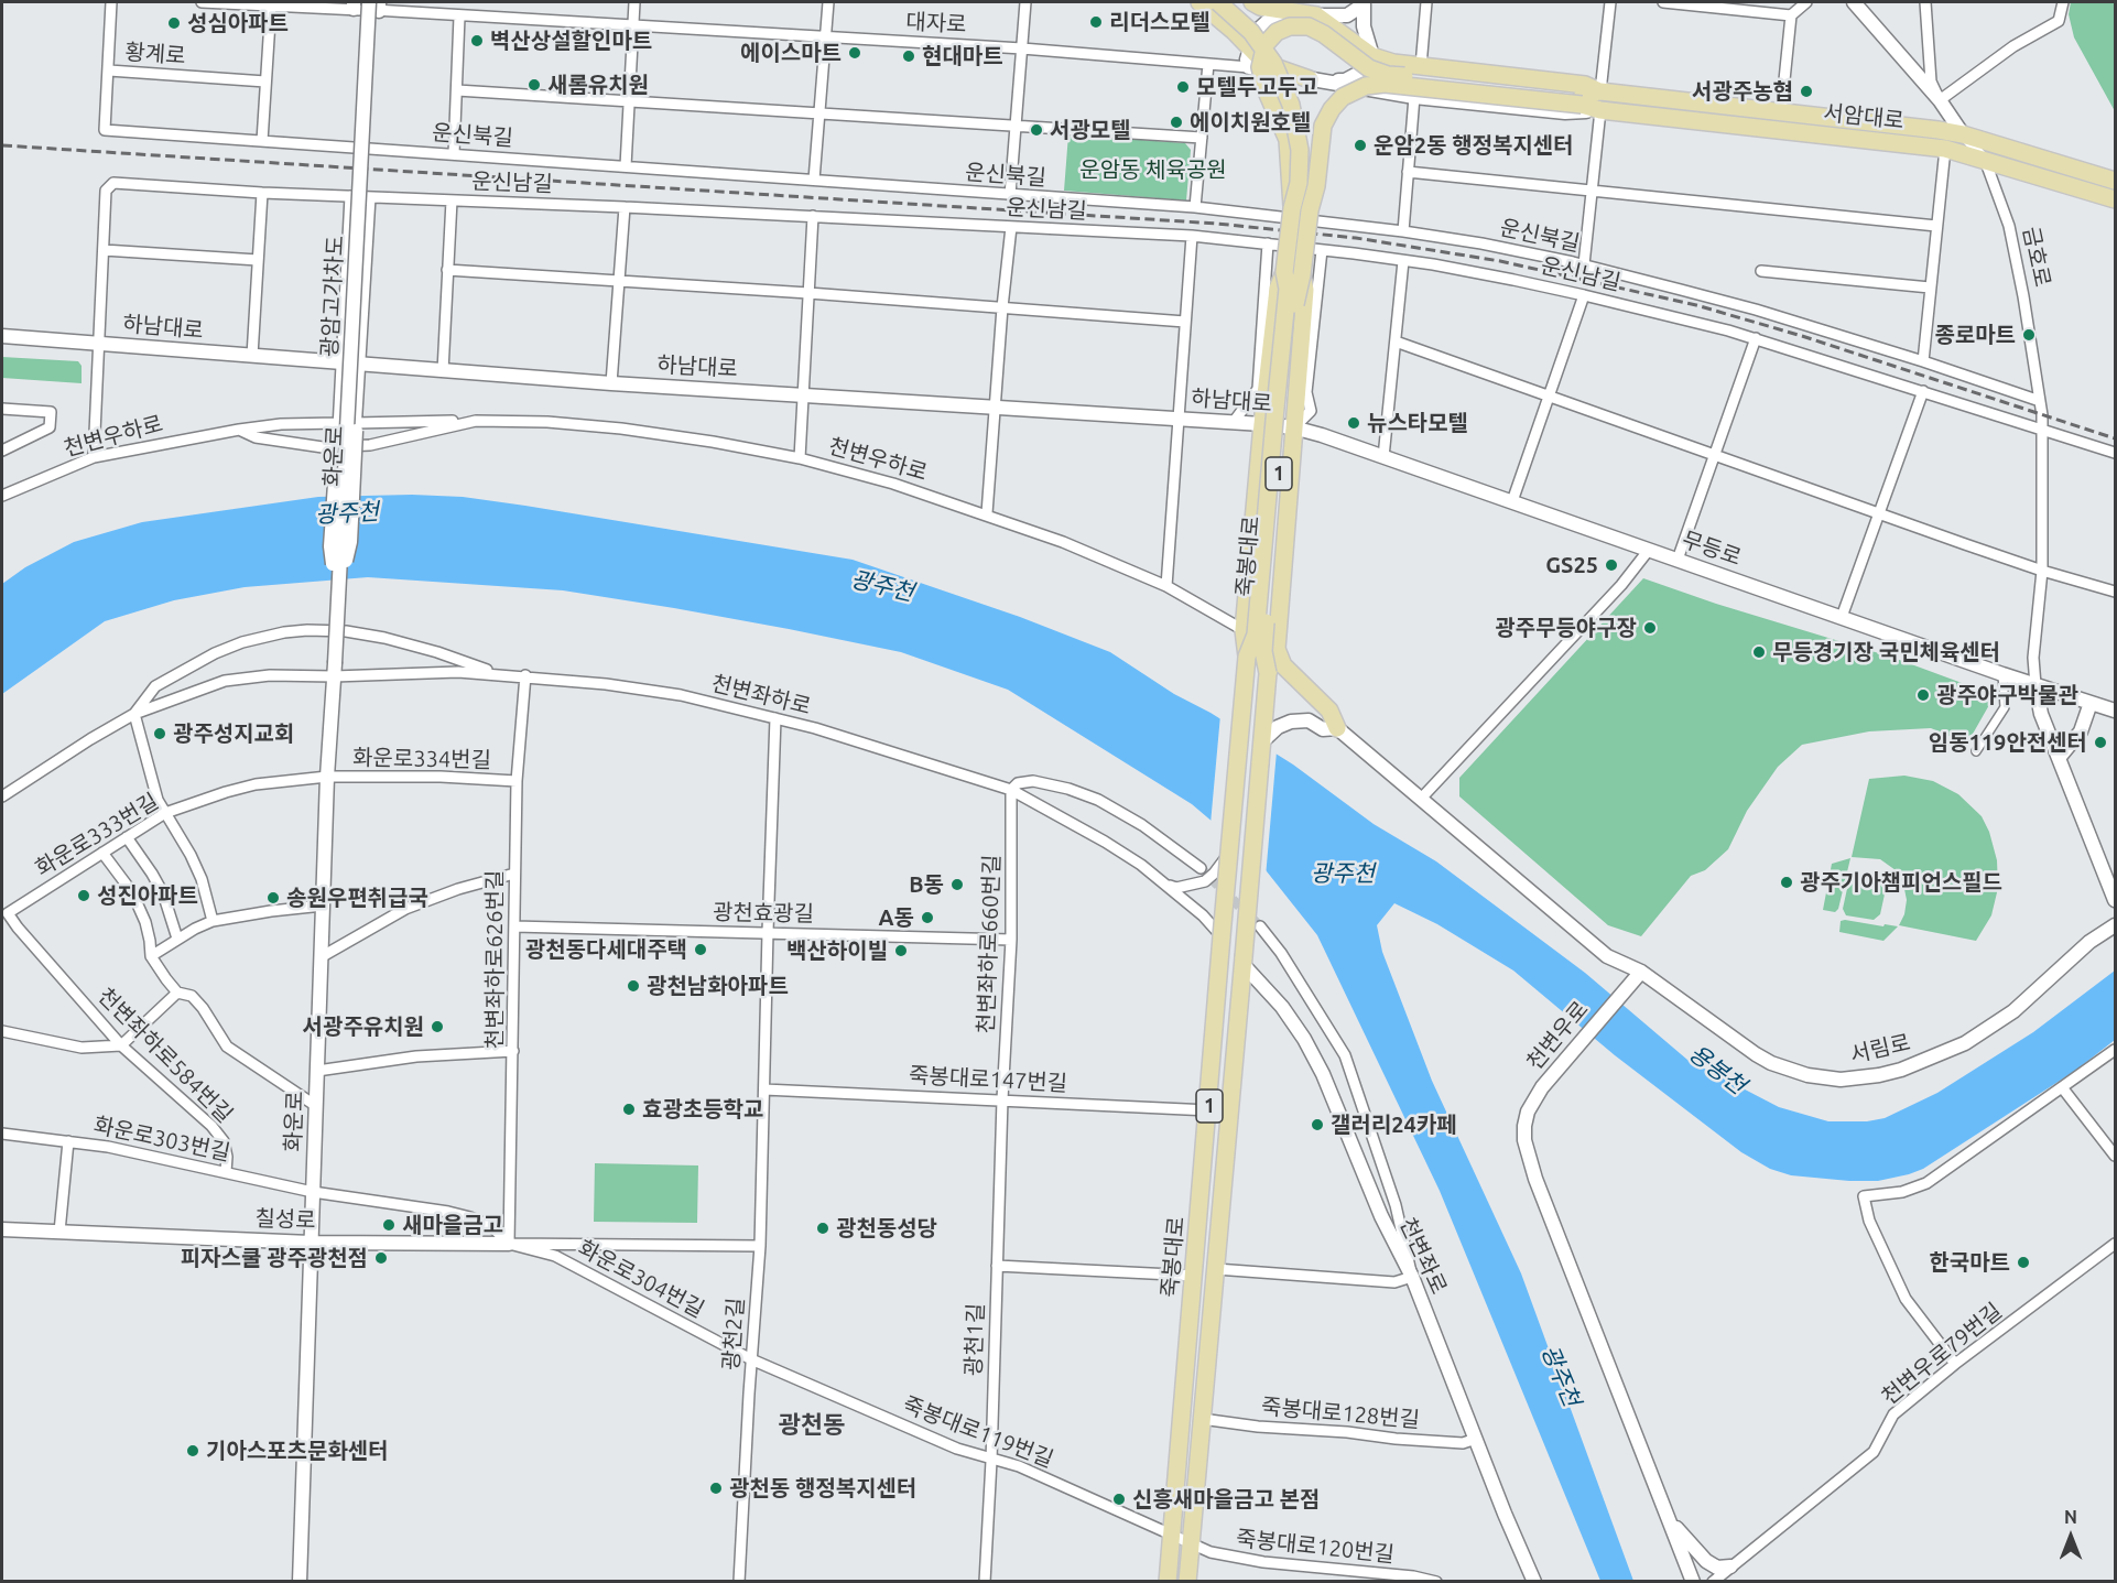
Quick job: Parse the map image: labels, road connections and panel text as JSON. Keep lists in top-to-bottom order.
{
  "streets": {
    "main road": ["서암대로", "1", "죽봉대로"],
    "street": [
      "대자로",
      "황계로",
      "운신북길",
      "운신남길",
      "금호로",
      "광암고가차도",
      "하남대로",
      "천변우하로",
      "화운로",
      "무등로",
      "천변좌하로",
      "화운로334번길",
      "화운로333번길",
      "광천효광길",
      "천변좌하로660번길",
      "천변좌하로626번길",
      "천변우로",
      "서림로",
      "천변좌하로584번길",
      "죽봉대로147번길",
      "화운로303번길",
      "칠성로",
      "천변좌로",
      "화운로304번길",
      "광천2길",
      "광천1길",
      "천변우로79번길",
      "죽봉대로128번길",
      "죽봉대로119번길",
      "죽봉대로120번길"
    ]
  },
  "crossings": [
    ["대자로", "서암대로"],
    ["대자로", "광암고가차도"],
    ["황계로", "운신북길"],
    ["서암대로", "금호로"],
    ["운신북길", "금호로"],
    ["운신남길", "금호로"],
    ["운신남길", "하남대로"],
    ["운신남길", "화운로"],
    ["금호로", "무등로"],
    ["광암고가차도", "화운로"],
    ["하남대로", "천변우하로"],
    ["하남대로", "화운로"],
    ["하남대로", "무등로"],
    ["천변우하로", "화운로"],
    ["화운로", "천변좌하로"],
    ["화운로", "화운로334번길"],
    ["화운로", "화운로333번길"],
    ["화운로", "화운로303번길"],
    ["화운로", "칠성로"],
    ["화운로", "화운로304번길"],
    ["1", "죽봉대로"],
    ["1", "천변좌하로"],
    ["죽봉대로", "천변좌하로"],
    ["죽봉대로", "죽봉대로147번길"],
    ["죽봉대로", "천변좌로"],
    ["죽봉대로", "죽봉대로128번길"],
    ["죽봉대로", "죽봉대로119번길"],
    ["죽봉대로", "죽봉대로120번길"],
    ["천변좌하로", "천변좌하로660번길"],
    ["천변좌하로", "천변좌하로626번길"],
    ["천변좌하로", "광천2길"],
    ["화운로334번길", "화운로333번길"],
    ["화운로334번길", "천변좌하로626번길"],
    ["화운로333번길", "천변좌하로584번길"],
    ["광천효광길", "천변좌하로660번길"],
    ["광천효광길", "천변좌하로626번길"],
    ["광천효광길", "광천2길"],
    ["천변좌하로660번길", "죽봉대로147번길"],
    ["천변좌하로660번길", "광천1길"],
    ["천변좌하로626번길", "칠성로"],
    ["천변좌하로626번길", "화운로304번길"],
    ["천변우로", "서림로"],
    ["천변좌하로584번길", "화운로303번길"],
    ["죽봉대로147번길", "광천2길"],
    ["죽봉대로147번길", "광천1길"],
    ["화운로303번길", "화운로304번길"],
    ["칠성로", "화운로304번길"],
    ["천변좌로", "죽봉대로128번길"],
    ["화운로304번길", "광천2길"],
    ["화운로304번길", "죽봉대로119번길"],
    ["광천2길", "죽봉대로119번길"],
    ["광천1길", "죽봉대로119번길"],
    ["죽봉대로119번길", "죽봉대로120번길"]
  ],
  "districts": ["광천동"],
  "water": ["광주천", "용봉천"],
  "parks": ["운암동 체육공원"],
  "places": [
    "리더스모텔",
    "성심아파트",
    "벽산상설할인마트",
    "에이스마트",
    "현대마트",
    "새롬유치원",
    "모텔두고두고",
    "서광주농협",
    "에이치원호텔",
    "서광모텔",
    "운암2동 행정복지센터",
    "종로마트",
    "뉴스타모텔",
    "GS25",
    "광주무등야구장",
    "무등경기장 국민체육센터",
    "광주야구박물관",
    "광주성지교회",
    "임동119안전센터",
    "광주기아챔피언스필드",
    "B동",
    "성진아파트",
    "송원우편취급국",
    "A동",
    "광천동다세대주택",
    "백산하이빌",
    "광천남화아파트",
    "서광주유치원",
    "효광초등학교",
    "갤러리24카페",
    "새마을금고",
    "광천동성당",
    "피자스쿨 광주광천점",
    "한국마트",
    "기아스포츠문화센터",
    "광천동 행정복지센터",
    "신흥새마을금고 본점"
  ],
  "north": "top"
}
